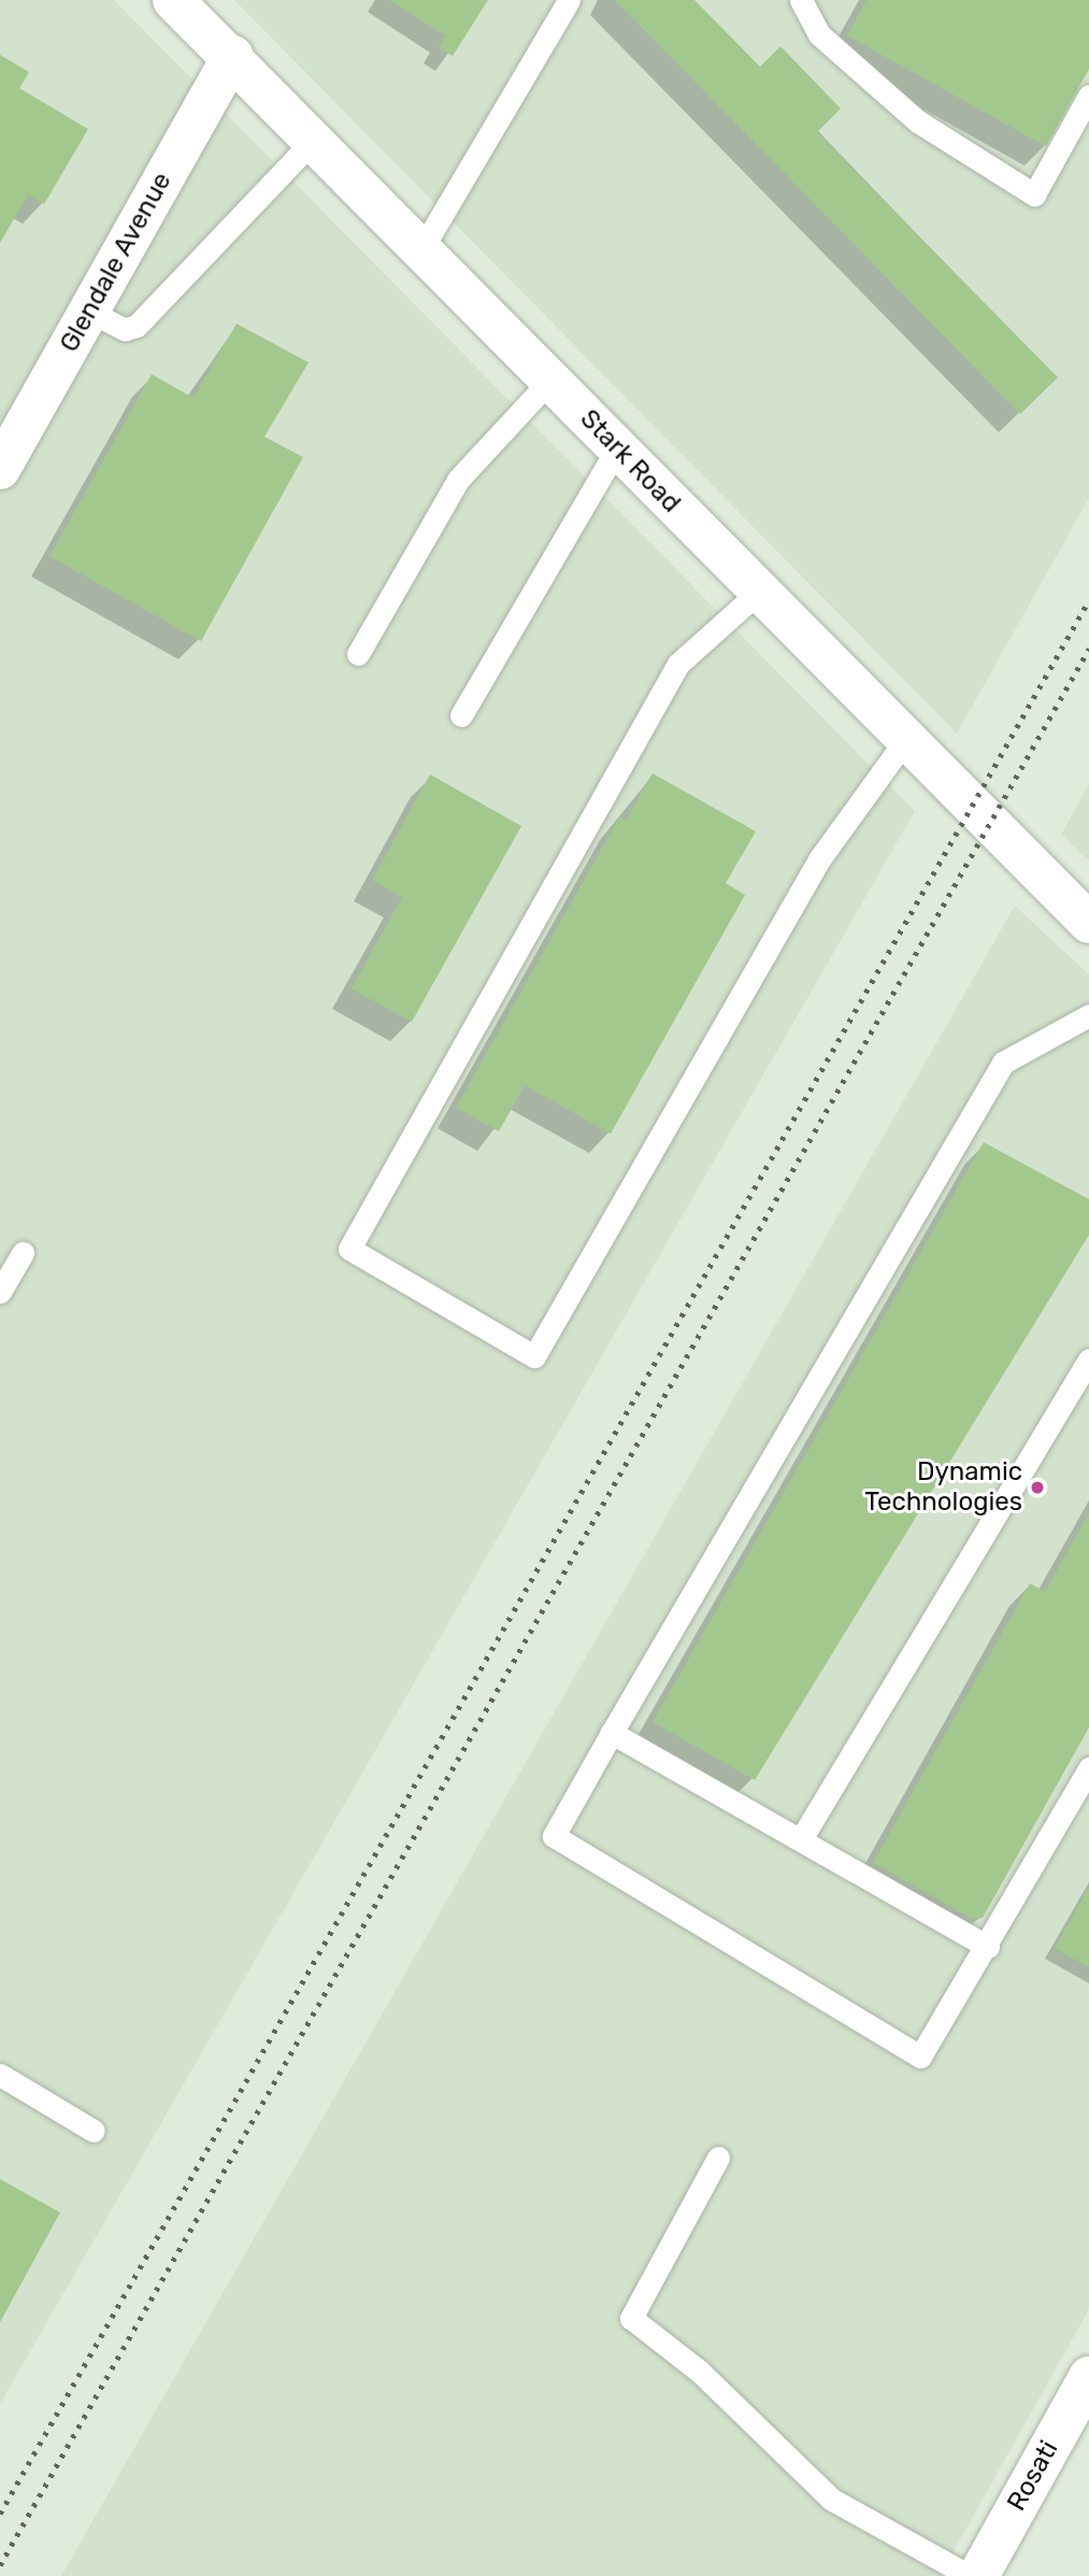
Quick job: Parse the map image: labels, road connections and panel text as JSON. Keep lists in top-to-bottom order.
{
  "streets": {
    "street": ["Glendale Avenue", "Stark Road", "Rosati"]
  },
  "crossings": [
    ["Glendale Avenue", "Stark Road"]
  ],
  "places": ["Dynamic Technologies"]
}
